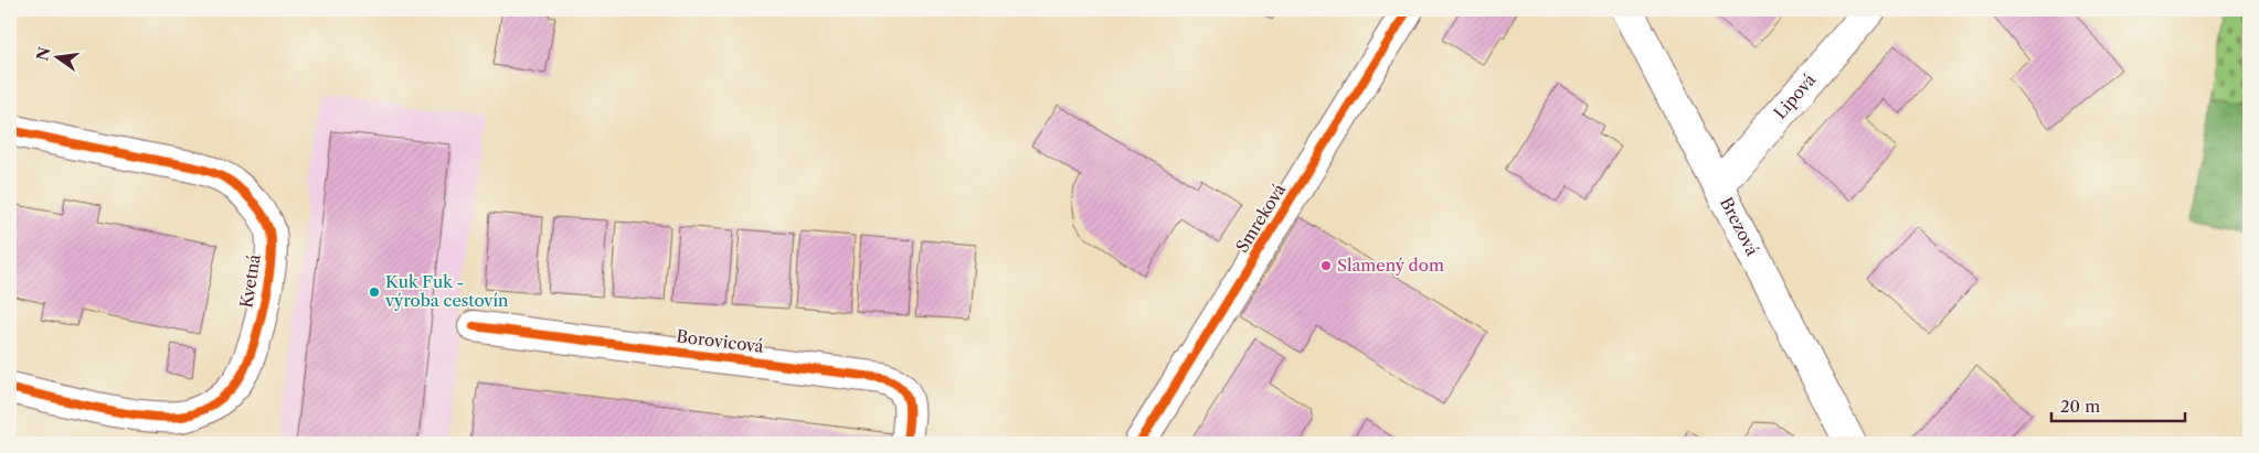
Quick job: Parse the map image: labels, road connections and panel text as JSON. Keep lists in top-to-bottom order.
{
  "streets": {
    "street": [
      "Lipová",
      "Smreková",
      "Brezová",
      "Kvetná",
      "Borovicová"
    ]
  },
  "crossings": [
    ["Lipová", "Brezová"]
  ],
  "places": ["Slamený dom", "Kuk Fuk - výroba cestovín"],
  "scale_bar": "20 m",
  "north": "left"
}
